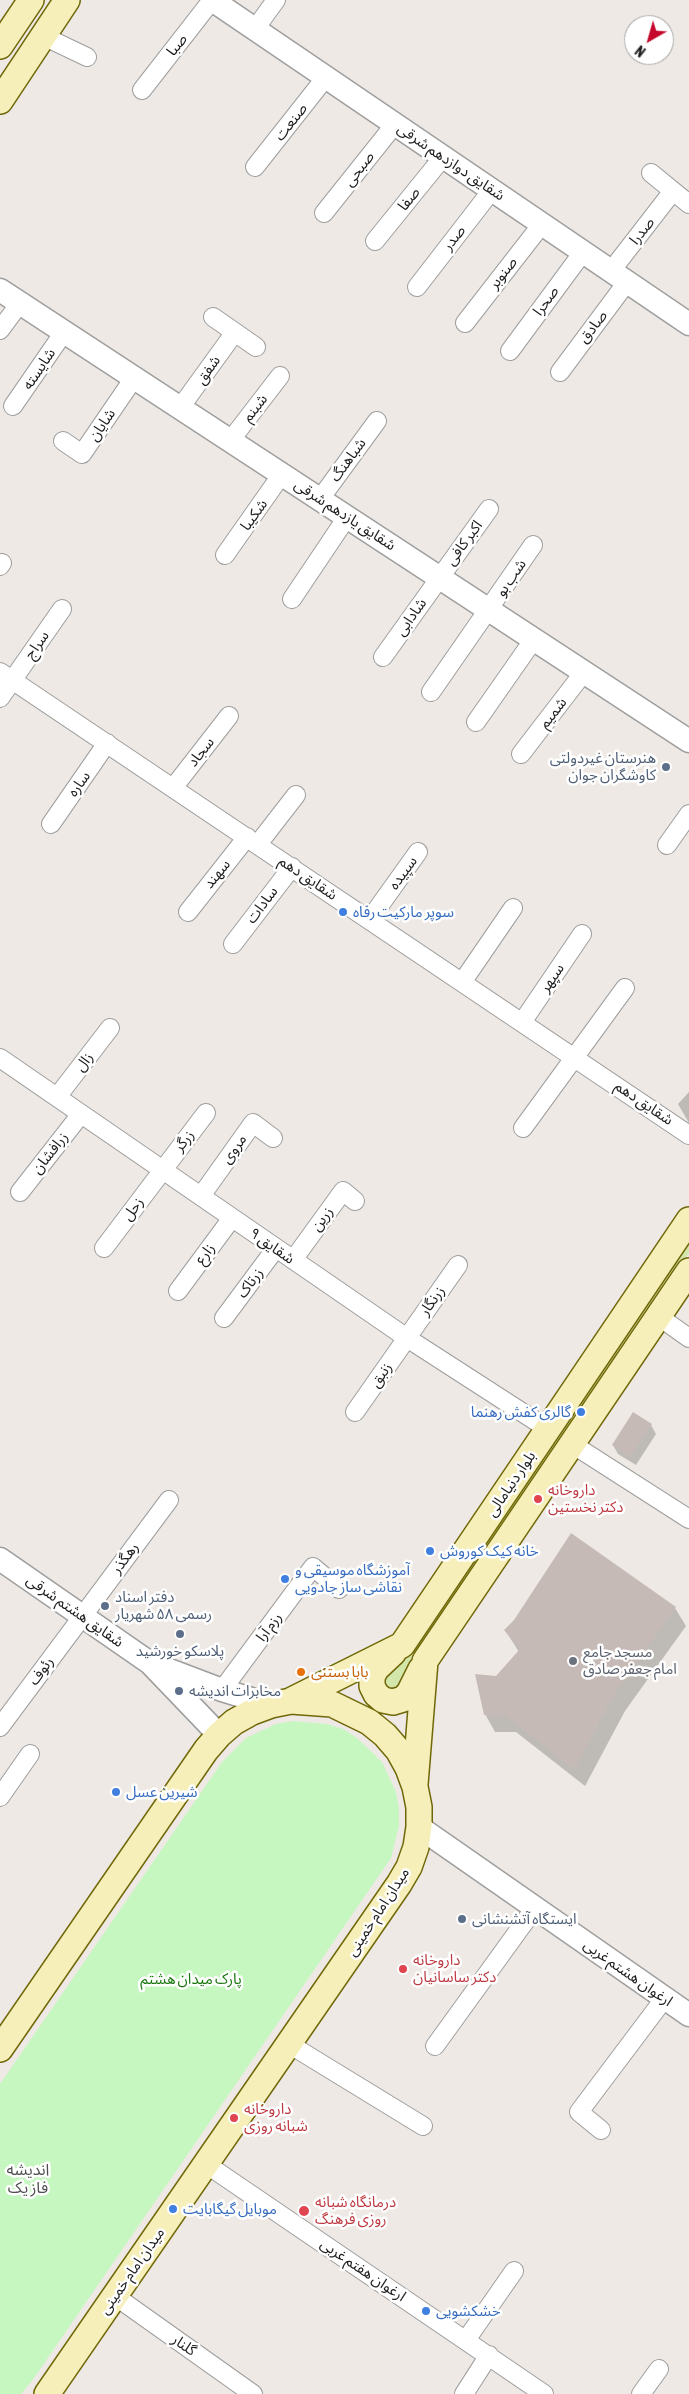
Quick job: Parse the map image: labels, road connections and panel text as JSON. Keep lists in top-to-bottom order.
{
  "streets": {
    "main road": ["بلوار دنیامالی", "میدان امام خمینی"],
    "street": [
      "صبا",
      "صنعت",
      "شقایق دوازدهم شرقی",
      "صبحی",
      "صفا",
      "صدرا",
      "صدر",
      "صنوبر",
      "صحرا",
      "صادق",
      "شایسته",
      "شفق",
      "شبنم",
      "شایان",
      "شباهنگ",
      "شکیبا",
      "شقایق یازدهم شرقی",
      "اکبر کافی",
      "شب بو",
      "شادابی",
      "سراج",
      "شمیم",
      "سجاد",
      "ساره",
      "سپیده",
      "سهند",
      "شقایق دهم",
      "سادات",
      "سپهر",
      "زال",
      "زرگر",
      "مروی",
      "زرافشان",
      "زحل",
      "زرین",
      "شقایق ۹",
      "زارع",
      "زرتاک",
      "زرنگار",
      "زنبق",
      "رهگذر",
      "شقایق هشتم شرقی",
      "رزم آرا",
      "رئوف",
      "ارغوان هشتم غربی",
      "ارغوان هفتم غربی",
      "گلنار"
    ]
  },
  "crossings": [
    ["صبا", "شقایق دوازدهم شرقی"],
    ["صنعت", "شقایق دوازدهم شرقی"],
    ["شقایق دوازدهم شرقی", "صبحی"],
    ["شقایق دوازدهم شرقی", "صفا"],
    ["شقایق دوازدهم شرقی", "صدرا"],
    ["شقایق دوازدهم شرقی", "صدر"],
    ["شقایق دوازدهم شرقی", "صنوبر"],
    ["شقایق دوازدهم شرقی", "صحرا"],
    ["شقایق دوازدهم شرقی", "صادق"],
    ["صدرا", "صادق"],
    ["شایسته", "شقایق یازدهم شرقی"],
    ["شفق", "شقایق یازدهم شرقی"],
    ["شبنم", "شقایق یازدهم شرقی"],
    ["شایان", "شقایق یازدهم شرقی"],
    ["شباهنگ", "شقایق یازدهم شرقی"],
    ["شکیبا", "شقایق یازدهم شرقی"],
    ["شقایق یازدهم شرقی", "اکبر کافی"],
    ["شقایق یازدهم شرقی", "شب بو"],
    ["شقایق یازدهم شرقی", "شادابی"],
    ["شقایق یازدهم شرقی", "شمیم"],
    ["اکبر کافی", "شادابی"],
    ["سراج", "شقایق دهم"],
    ["سجاد", "شقایق دهم"],
    ["ساره", "شقایق دهم"],
    ["سپیده", "شقایق دهم"],
    ["سهند", "شقایق دهم"],
    ["شقایق دهم", "سادات"],
    ["شقایق دهم", "سپهر"],
    ["زال", "شقایق ۹"],
    ["زرگر", "زحل"],
    ["زرگر", "شقایق ۹"],
    ["مروی", "شقایق ۹"],
    ["زرافشان", "شقایق ۹"],
    ["زحل", "شقایق ۹"],
    ["زرین", "شقایق ۹"],
    ["شقایق ۹", "زارع"],
    ["شقایق ۹", "زرتاک"],
    ["شقایق ۹", "زرنگار"],
    ["شقایق ۹", "زنبق"],
    ["شقایق ۹", "بلوار دنیامالی"],
    ["زرنگار", "زنبق"],
    ["بلوار دنیامالی", "شقایق هشتم شرقی"],
    ["بلوار دنیامالی", "میدان امام خمینی"],
    ["رهگذر", "شقایق هشتم شرقی"],
    ["رهگذر", "رئوف"],
    ["شقایق هشتم شرقی", "رزم آرا"],
    ["شقایق هشتم شرقی", "رئوف"],
    ["شقایق هشتم شرقی", "میدان امام خمینی"],
    ["میدان امام خمینی", "ارغوان هشتم غربی"],
    ["میدان امام خمینی", "ارغوان هفتم غربی"],
    ["میدان امام خمینی", "گلنار"]
  ],
  "districts": ["اندیشه فاز یک"],
  "parks": ["پارک میدان هشتم"],
  "places": [
    "هنرستان غیردولتی کاوشگران جوان",
    "سوپر مارکیت رفاه",
    "گالری کفش رهنما",
    "داروخانه دکتر نخستین",
    "خانه کیک کوروش",
    "آموزشگاه موسیقی و نقاشی ساز جادویی",
    "دفتر اسناد رسمی ۵۸ شهریار",
    "پلاسکو خورشید",
    "مسجد جامع امام جعفر صادق",
    "بابا بستنی",
    "مخابرات اندیشه",
    "شیرین عسل",
    "ایستگاه آتشنشانی",
    "داروخانه دکتر ساسانیان",
    "داروخانه شبانه روزی",
    "موبایل گیگابایت",
    "درمانگاه شبانه روزی فرهنگ",
    "خشکشویی"
  ],
  "north": "bottom left"
}
